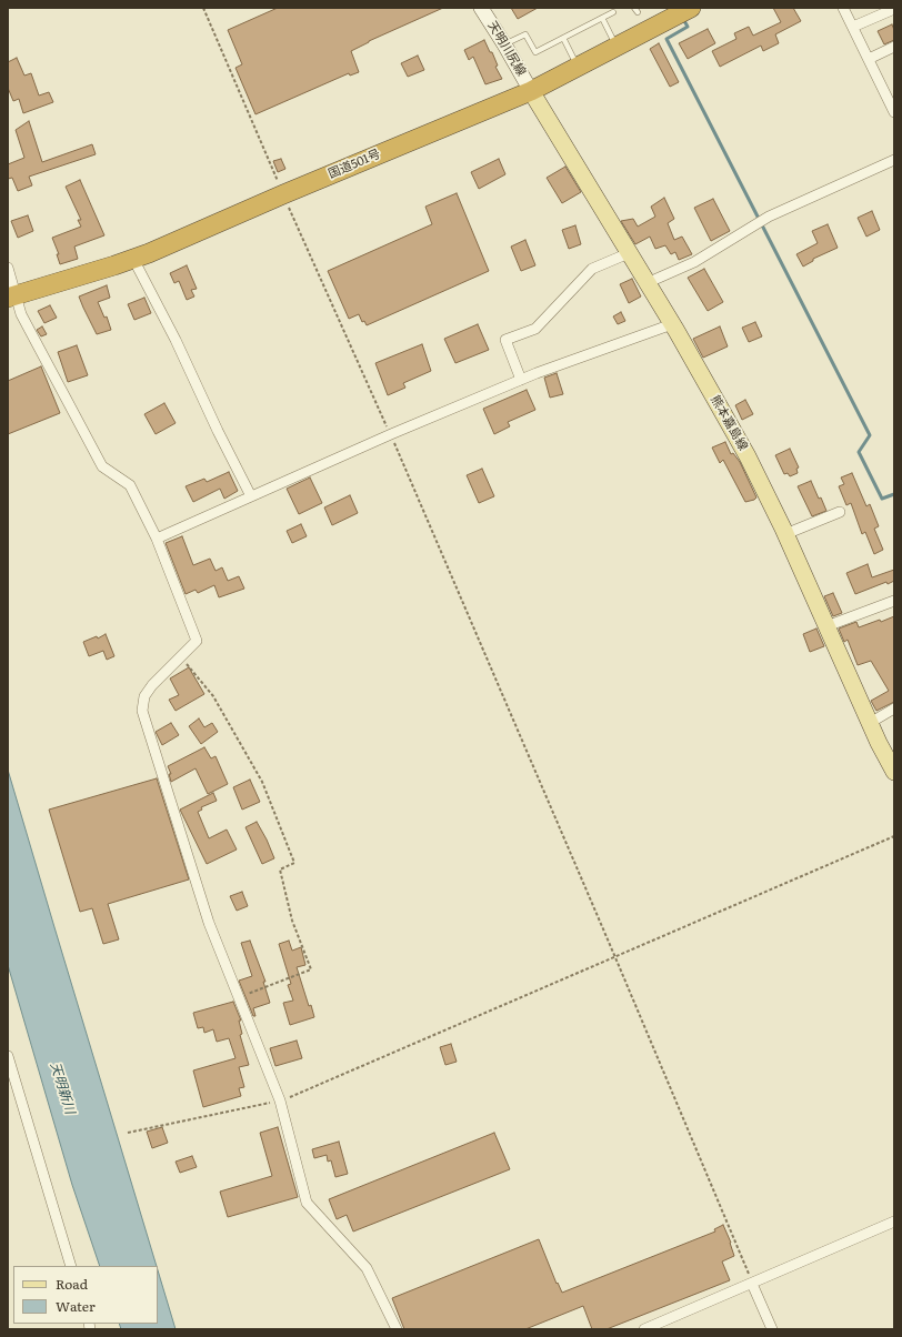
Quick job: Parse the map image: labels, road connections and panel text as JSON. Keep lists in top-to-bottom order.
{
  "streets": {
    "highway": ["国道501号"],
    "main road": ["天明川尻線", "熊本嘉島線"]
  },
  "crossings": [
    ["天明川尻線", "国道501号"],
    ["天明川尻線", "熊本嘉島線"],
    ["国道501号", "熊本嘉島線"]
  ],
  "water": ["天明新川"],
  "legend": ["Road", "Water"]
}
